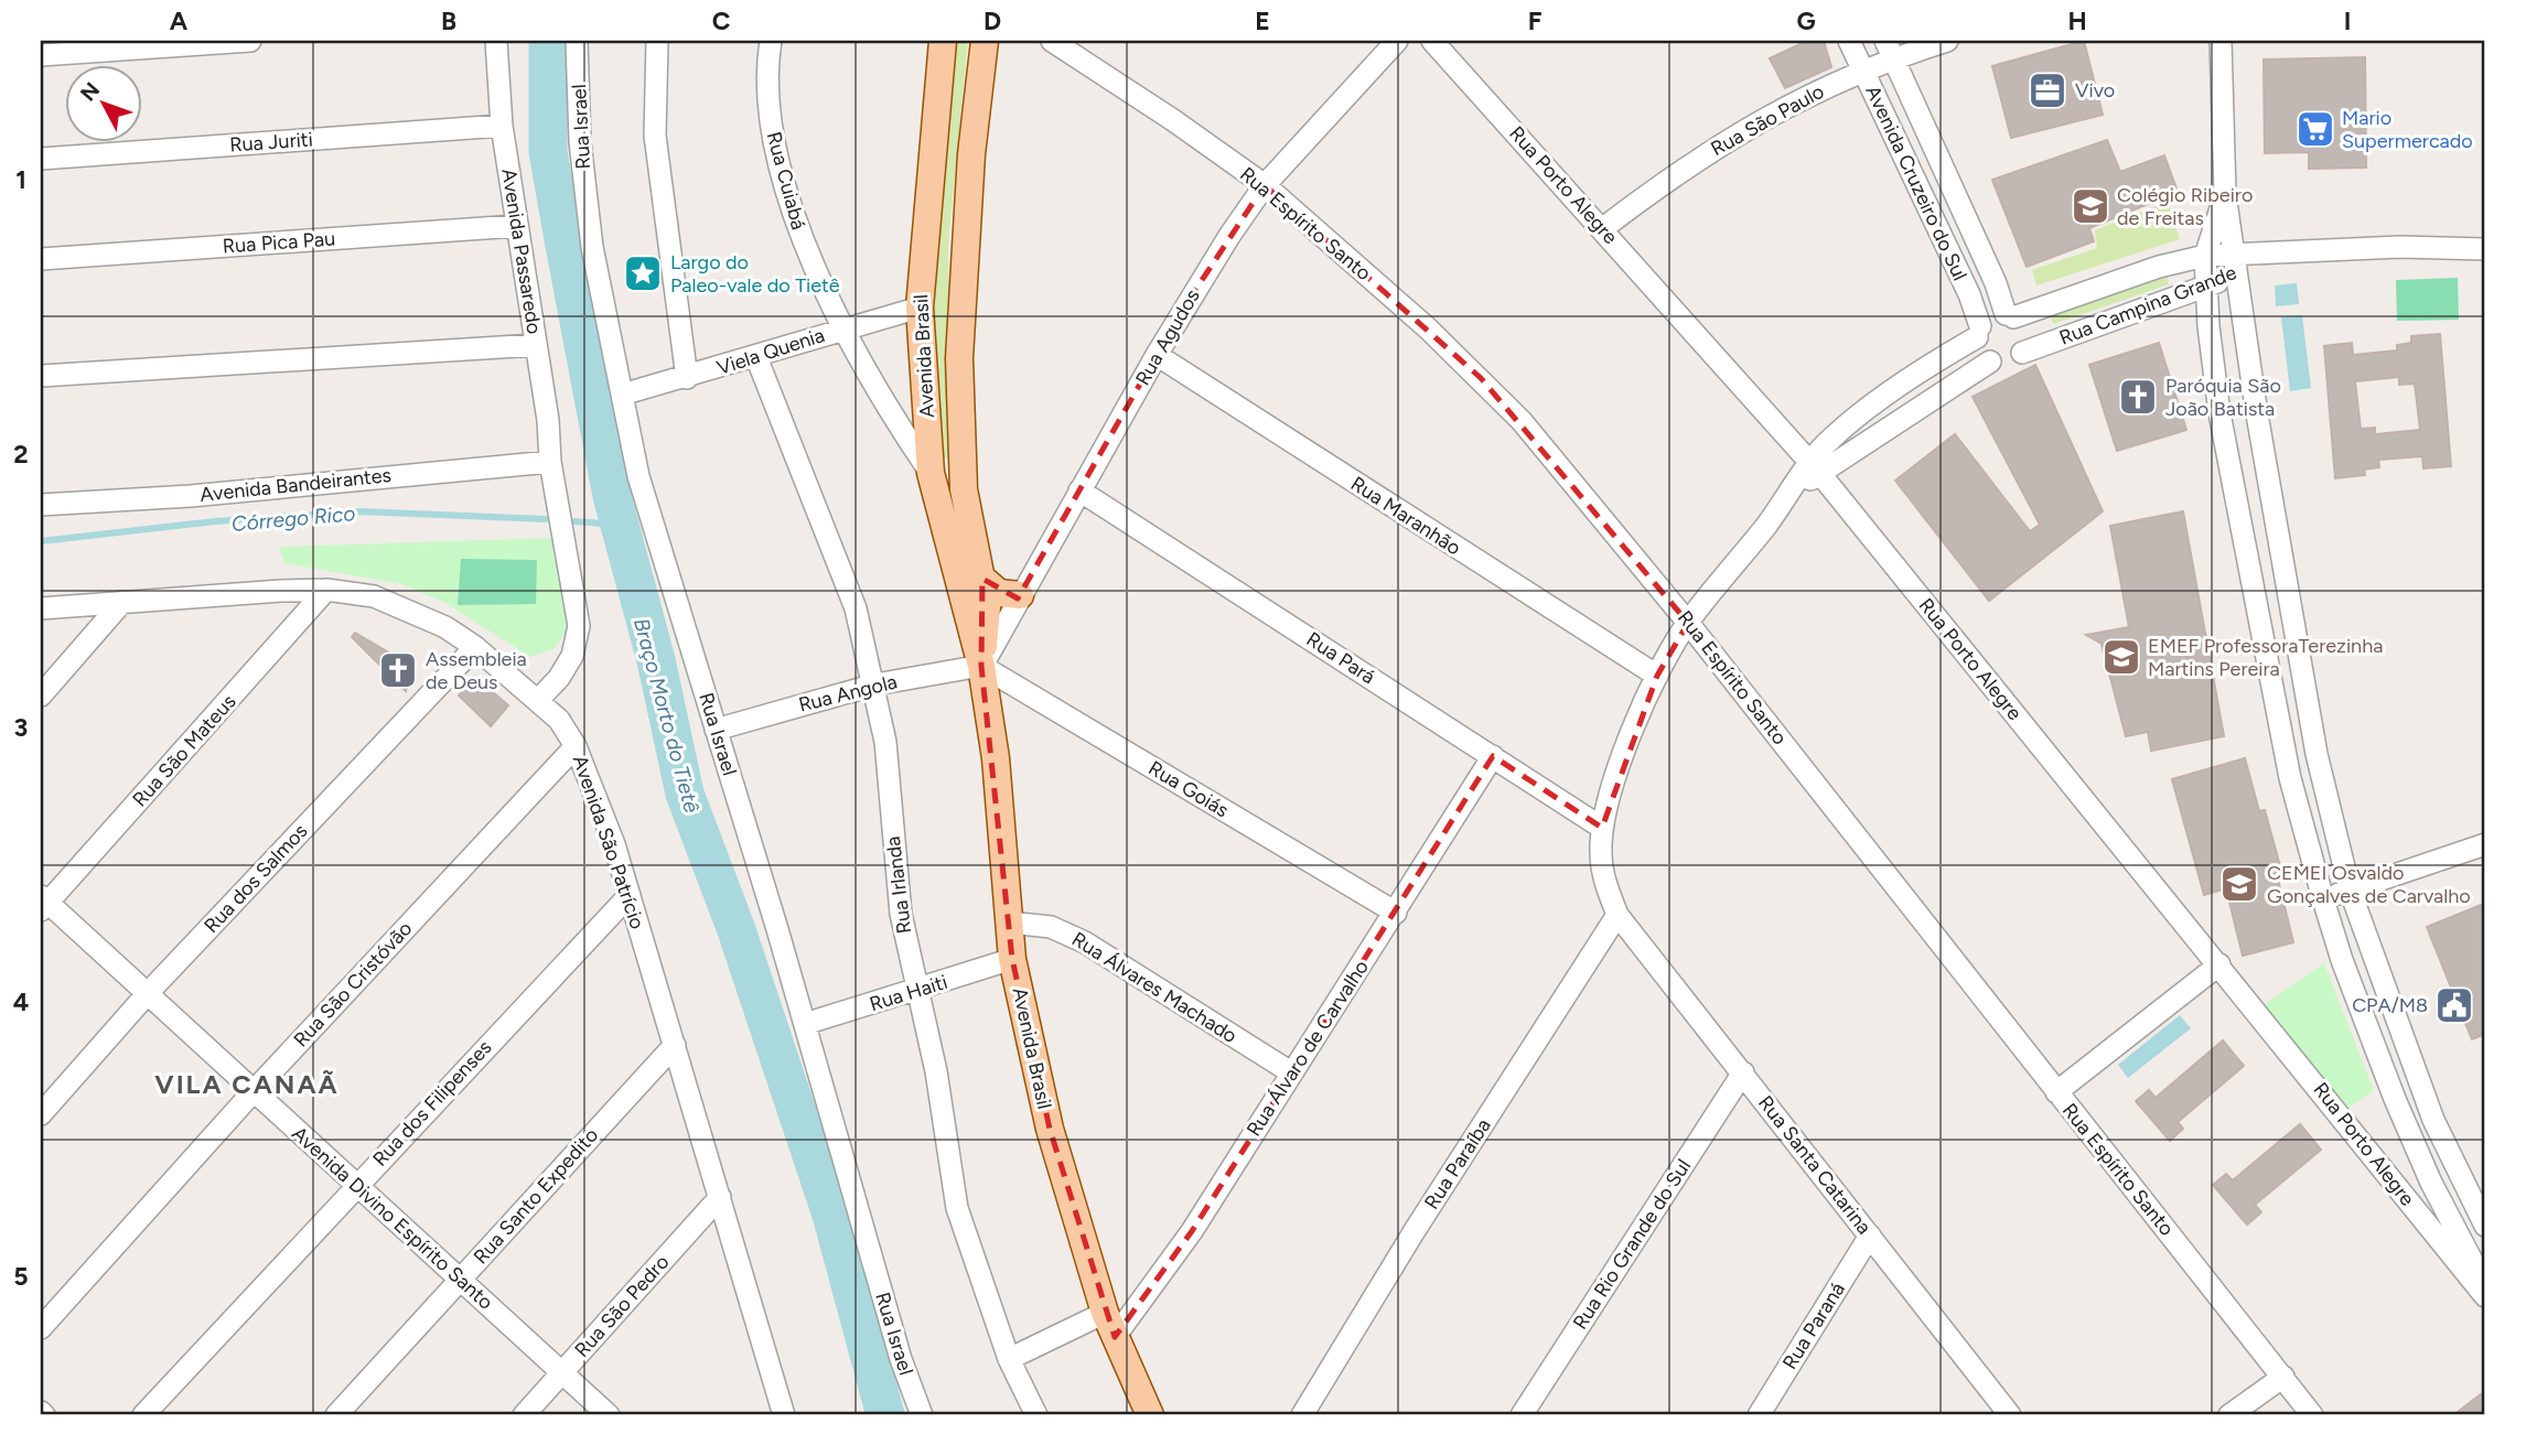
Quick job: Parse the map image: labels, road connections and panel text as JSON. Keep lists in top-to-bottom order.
{
  "streets": {
    "main road": ["Avenida Brasil"],
    "street": [
      "Rua São Paulo",
      "Rua Israel",
      "Rua Juriti",
      "Rua Cuiabá",
      "Avenida Cruzeiro do Sul",
      "Rua Porto Alegre",
      "Rua Espírito Santo",
      "Rua Pica Pau",
      "Avenida Passaredo",
      "Rua Campina Grande",
      "Rua Agudos",
      "Viela Quenia",
      "Avenida Bandeirantes",
      "Rua Maranhão",
      "Rua Pará",
      "Rua Angola",
      "Rua São Mateus",
      "Rua Goiás",
      "Avenida São Patrício",
      "Rua dos Salmos",
      "Rua Irlanda",
      "Rua São Cristóvão",
      "Rua Álvares Machado",
      "Rua Haiti",
      "Rua Álvaro de Carvalho",
      "Rua dos Filipenses",
      "Rua Paraíba",
      "Rua Santa Catarina",
      "Rua Santo Expedito",
      "Avenida Divino Espírito Santo",
      "Rua Rio Grande do Sul",
      "Rua São Pedro",
      "Rua Paraná"
    ]
  },
  "crossings": [
    ["Rua São Paulo", "Avenida Cruzeiro do Sul"],
    ["Rua São Paulo", "Rua Porto Alegre"],
    ["Rua Israel", "Viela Quenia"],
    ["Rua Israel", "Rua Angola"],
    ["Rua Israel", "Rua Haiti"],
    ["Rua Juriti", "Avenida Passaredo"],
    ["Rua Cuiabá", "Viela Quenia"],
    ["Rua Cuiabá", "Avenida Brasil"],
    ["Avenida Cruzeiro do Sul", "Rua Campina Grande"],
    ["Rua Espírito Santo", "Rua Agudos"],
    ["Rua Pica Pau", "Avenida Passaredo"],
    ["Avenida Passaredo", "Avenida Bandeirantes"],
    ["Avenida Passaredo", "Avenida São Patrício"],
    ["Rua Agudos", "Avenida Brasil"],
    ["Rua Agudos", "Rua Maranhão"],
    ["Rua Agudos", "Rua Pará"],
    ["Rua Agudos", "Rua Angola"],
    ["Rua Agudos", "Rua Goiás"],
    ["Viela Quenia", "Avenida Brasil"],
    ["Viela Quenia", "Rua Irlanda"],
    ["Avenida Brasil", "Rua Angola"],
    ["Avenida Brasil", "Rua Goiás"],
    ["Avenida Brasil", "Rua Álvares Machado"],
    ["Avenida Brasil", "Rua Haiti"],
    ["Avenida Brasil", "Rua Álvaro de Carvalho"],
    ["Rua Pará", "Rua Álvaro de Carvalho"],
    ["Rua Angola", "Rua Goiás"],
    ["Rua Angola", "Rua Irlanda"],
    ["Rua São Mateus", "Avenida São Patrício"],
    ["Rua São Mateus", "Avenida Divino Espírito Santo"],
    ["Rua Goiás", "Rua Álvaro de Carvalho"],
    ["Avenida São Patrício", "Rua dos Salmos"],
    ["Avenida São Patrício", "Rua São Cristóvão"],
    ["Avenida São Patrício", "Rua dos Filipenses"],
    ["Avenida São Patrício", "Rua Santo Expedito"],
    ["Avenida São Patrício", "Rua São Pedro"],
    ["Rua dos Salmos", "Avenida Divino Espírito Santo"],
    ["Rua Irlanda", "Rua Haiti"],
    ["Rua São Cristóvão", "Avenida Divino Espírito Santo"],
    ["Rua Álvares Machado", "Rua Álvaro de Carvalho"],
    ["Rua dos Filipenses", "Avenida Divino Espírito Santo"],
    ["Rua Paraíba", "Rua Santa Catarina"],
    ["Rua Santa Catarina", "Rua Rio Grande do Sul"],
    ["Rua Santa Catarina", "Rua Paraná"],
    ["Rua Santo Expedito", "Avenida Divino Espírito Santo"],
    ["Avenida Divino Espírito Santo", "Rua São Pedro"]
  ],
  "districts": ["VILA CANAÃ"],
  "water": ["Córrego Rico", "Braço Morto do Tietê"],
  "places": {
    "office": ["Vivo"],
    "supermarket": ["Mario Supermercado"],
    "school or university": ["Colégio Ribeiro de Freitas", "EMEF ProfessoraTerezinha Martins Pereira", "CEMEI Osvaldo Gonçalves de Carvalho"],
    "place": ["Largo do Paleo-vale do Tietê"],
    "church": ["Paróquia São João Batista", "Assembleia de Deus"],
    "public building": ["CPA/M8"]
  },
  "north": "top left",
  "grid": {
    "columns": [
      "A",
      "B",
      "C",
      "D",
      "E",
      "F",
      "G",
      "H",
      "I"
    ],
    "rows": [
      "1",
      "2",
      "3",
      "4",
      "5"
    ]
  }
}
